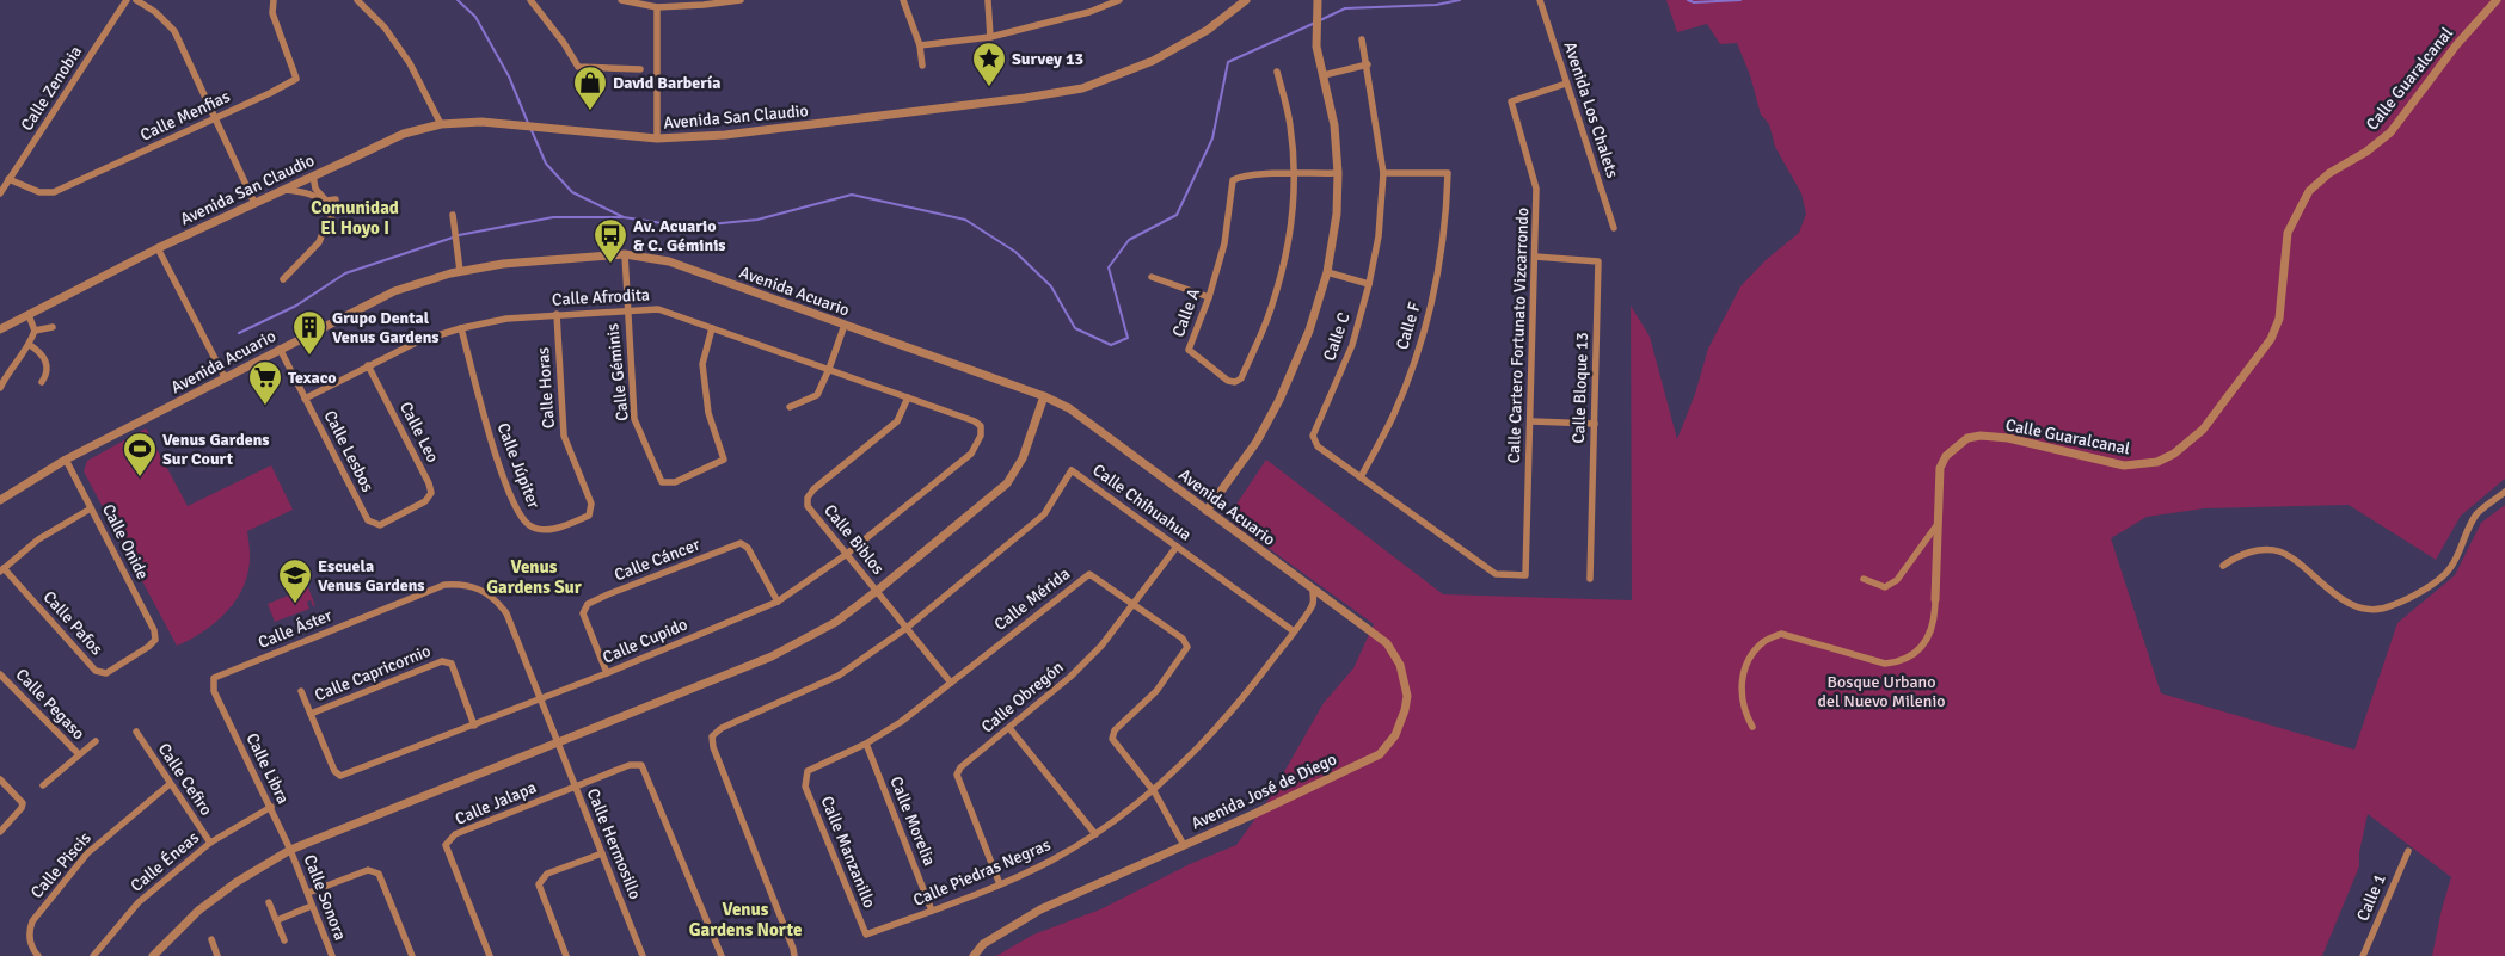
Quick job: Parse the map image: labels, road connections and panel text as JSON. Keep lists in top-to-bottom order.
{
  "streets": {
    "street": [
      "Calle Guaralcanal",
      "Calle Zenobia",
      "Avenida Los Chalets",
      "Calle Menfias",
      "Avenida San Claudio",
      "Avenida Acuario",
      "Calle Afrodita",
      "Calle A",
      "Calle F",
      "Calle Cartero Fortunato Vizcarrondo",
      "Calle C",
      "Calle Géminis",
      "Calle Horas",
      "Calle Bloque 13",
      "Calle Leo",
      "Calle Lesbos",
      "Calle Júpiter",
      "Calle Chihuahua",
      "Calle Biblos",
      "Calle Onide",
      "Calle Cáncer",
      "Calle Mérida",
      "Calle Pafos",
      "Calle Áster",
      "Calle Cupido",
      "Calle Capricornio",
      "Calle Obregón",
      "Calle Pegaso",
      "Calle Libra",
      "Calle Cefiro",
      "Avenida José de Diego",
      "Calle Jalapa",
      "Calle Morelia",
      "Calle Hermosillo",
      "Calle Manzanillo",
      "Calle Éneas",
      "Calle Piscis",
      "Calle Piedras Negras",
      "Calle Sonora",
      "Calle 1"
    ]
  },
  "crossings": [
    ["Calle Zenobia", "Calle Menfias"],
    ["Avenida Los Chalets", "Calle Cartero Fortunato Vizcarrondo"],
    ["Avenida Acuario", "Calle Géminis"],
    ["Avenida Acuario", "Calle Lesbos"],
    ["Avenida Acuario", "Calle Onide"],
    ["Avenida Acuario", "Avenida José de Diego"],
    ["Avenida Acuario", "Calle Piedras Negras"],
    ["Calle Afrodita", "Calle Géminis"],
    ["Calle Afrodita", "Calle Horas"],
    ["Calle Afrodita", "Calle Leo"],
    ["Calle Afrodita", "Calle Lesbos"],
    ["Calle Afrodita", "Calle Júpiter"],
    ["Calle Afrodita", "Calle Biblos"],
    ["Calle Afrodita", "Calle Cupido"],
    ["Calle F", "Calle C"],
    ["Calle Cartero Fortunato Vizcarrondo", "Calle C"],
    ["Calle Cartero Fortunato Vizcarrondo", "Calle Bloque 13"],
    ["Calle Horas", "Calle Júpiter"],
    ["Calle Leo", "Calle Lesbos"],
    ["Calle Chihuahua", "Calle Biblos"],
    ["Calle Chihuahua", "Calle Obregón"],
    ["Calle Chihuahua", "Calle Piedras Negras"],
    ["Calle Biblos", "Calle Mérida"],
    ["Calle Biblos", "Calle Cupido"],
    ["Calle Biblos", "Calle Manzanillo"],
    ["Calle Onide", "Calle Pafos"],
    ["Calle Cáncer", "Calle Cupido"],
    ["Calle Mérida", "Calle Obregón"],
    ["Calle Mérida", "Calle Manzanillo"],
    ["Calle Áster", "Calle Cupido"],
    ["Calle Áster", "Calle Libra"],
    ["Calle Áster", "Calle Hermosillo"],
    ["Calle Cupido", "Calle Capricornio"],
    ["Calle Obregón", "Calle Piedras Negras"],
    ["Calle Libra", "Calle Éneas"],
    ["Calle Libra", "Calle Sonora"],
    ["Calle Cefiro", "Calle Éneas"],
    ["Calle Cefiro", "Calle Piscis"],
    ["Avenida José de Diego", "Calle Piedras Negras"],
    ["Calle Jalapa", "Calle Hermosillo"],
    ["Calle Morelia", "Calle Manzanillo"],
    ["Calle Morelia", "Calle Piedras Negras"],
    ["Calle Manzanillo", "Calle Piedras Negras"]
  ],
  "districts": ["Comunidad El Hoyo I", "Venus Gardens Sur", "Venus Gardens Norte"],
  "parks": ["Bosque Urbano del Nuevo Milenio"],
  "places": {
    "place": ["Survey 13"],
    "shop": ["David Barbería"],
    "bus stop": ["Av. Acuario & C. Géminis"],
    "building": ["Grupo Dental Venus Gardens"],
    "supermarket": ["Texaco"],
    "sports": ["Venus Gardens Sur Court"],
    "school or university": ["Escuela Venus Gardens"]
  }
}
